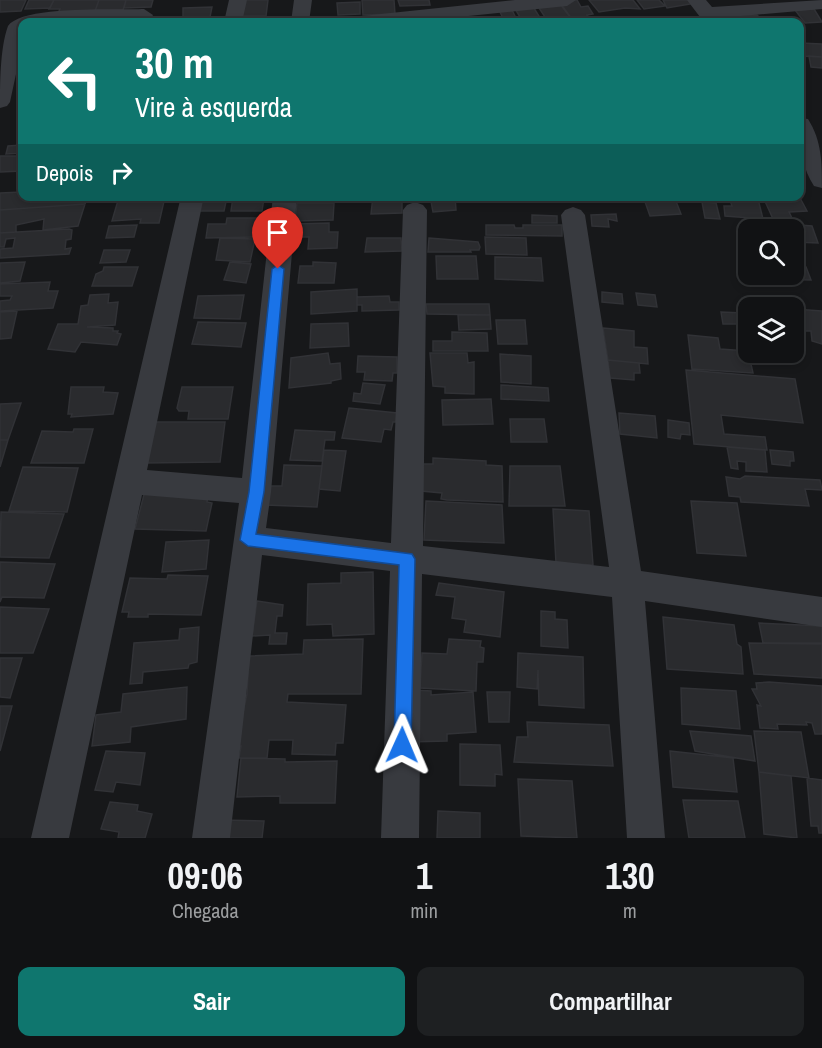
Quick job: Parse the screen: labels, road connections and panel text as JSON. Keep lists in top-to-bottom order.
{
  "page": {
    "turn": ["30 m", "Vire à esquerda"],
    "then": "Depois",
    "eta": [
      "09:06",
      "Chegada",
      "1",
      "min",
      "130",
      "m"
    ],
    "buttons": ["Sair", "Compartilhar"]
  }
}
